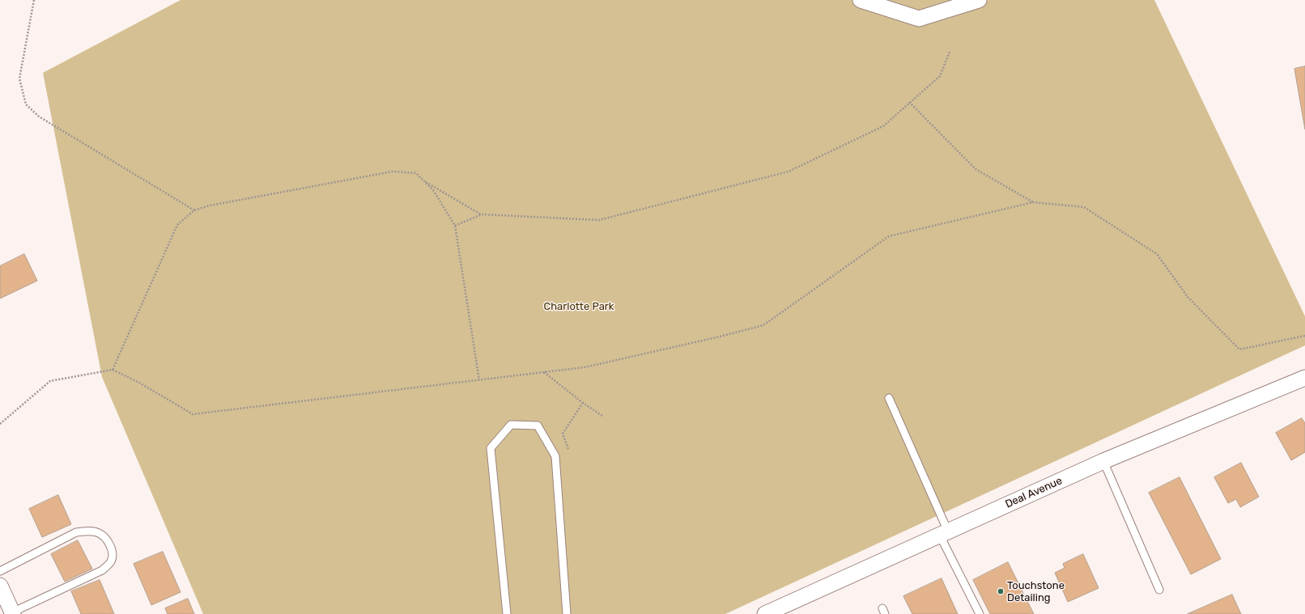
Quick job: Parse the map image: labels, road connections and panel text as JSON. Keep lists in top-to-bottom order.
{
  "streets": {
    "street": ["Deal Avenue"]
  },
  "parks": ["Charlotte Park"],
  "places": ["Touchstone Detailing"]
}
